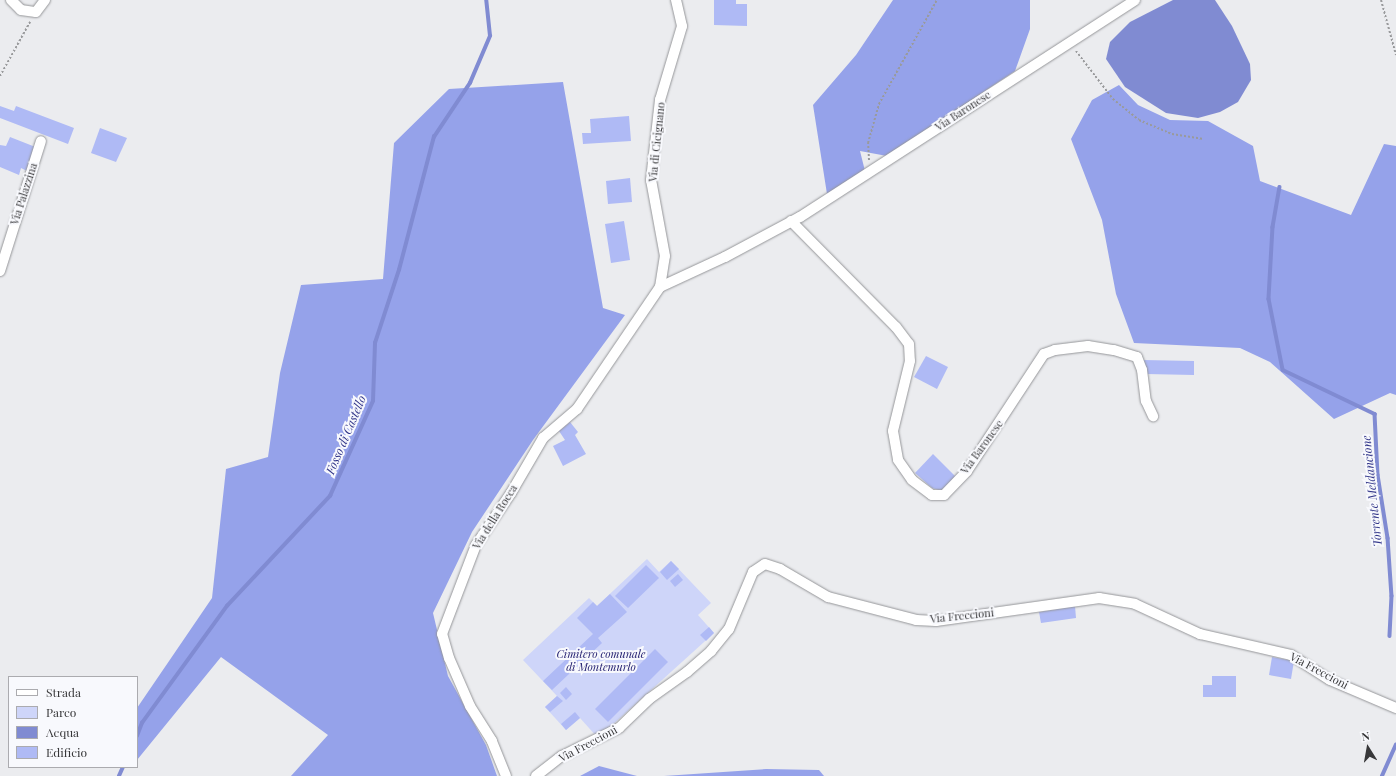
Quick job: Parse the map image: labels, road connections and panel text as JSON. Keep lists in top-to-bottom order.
{
  "streets": {
    "street": [
      "Via Baronese",
      "Via di Cicignano",
      "Via Palazzina",
      "Via della Rocca",
      "Via Freccioni"
    ]
  },
  "crossings": [
    ["Via Baronese", "Via di Cicignano"],
    ["Via Baronese", "Via della Rocca"],
    ["Via di Cicignano", "Via della Rocca"]
  ],
  "water": ["Fosso di Castello", "Torrente Meldancione"],
  "parks": ["Cimitero comunale di Montemurlo"],
  "legend": [
    "Strada",
    "Parco",
    "Acqua",
    "Edificio"
  ],
  "north": "top"
}
